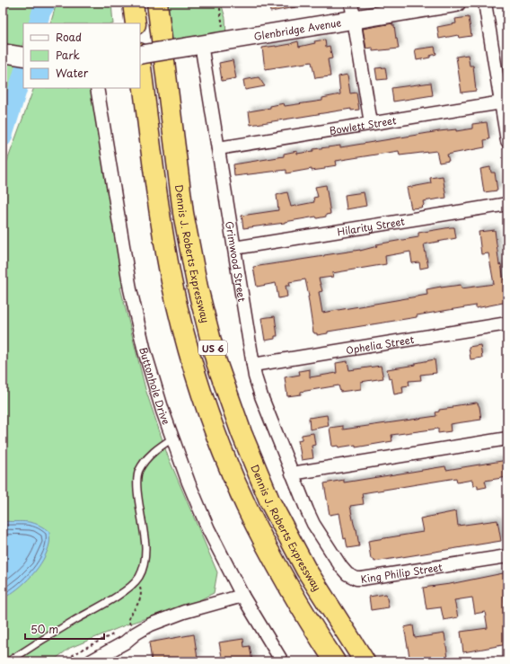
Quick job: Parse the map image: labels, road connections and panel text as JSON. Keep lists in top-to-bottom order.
{
  "streets": {
    "highway": ["Dennis J. Roberts Expressway", "US 6"],
    "main road": ["Glenbridge Avenue"],
    "street": [
      "Bowlett Street",
      "Hilarity Street",
      "Grimwood Street",
      "Ophelia Street",
      "Buttonhole Drive",
      "King Philip Street"
    ]
  },
  "crossings": [
    ["Glenbridge Avenue", "Grimwood Street"],
    ["Bowlett Street", "Grimwood Street"],
    ["Hilarity Street", "Grimwood Street"],
    ["Grimwood Street", "Ophelia Street"],
    ["Grimwood Street", "King Philip Street"]
  ],
  "legend": ["Road", "Park", "Water"],
  "scale_bar": "50 m"
}
